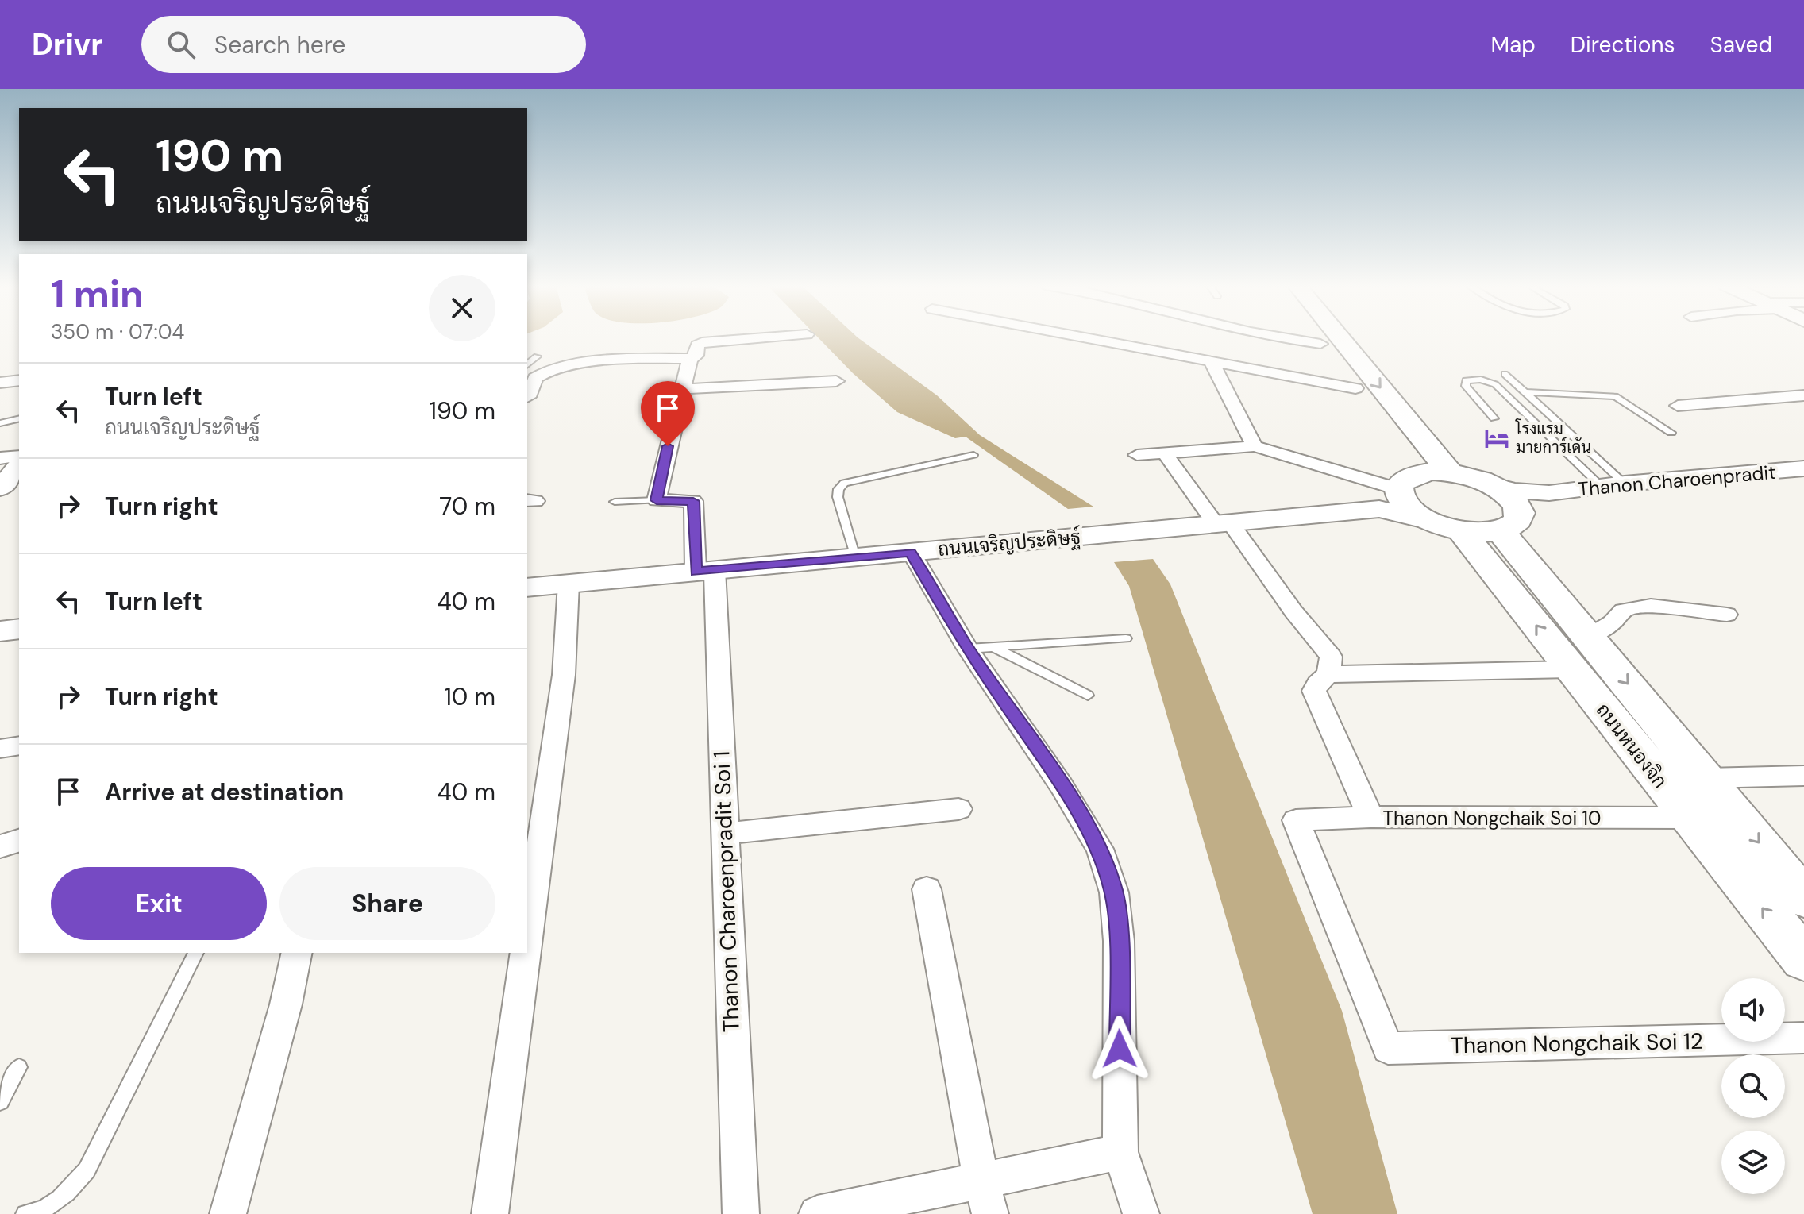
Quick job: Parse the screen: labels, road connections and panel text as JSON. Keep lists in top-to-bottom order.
{
  "streets": {
    "main road": ["Thanon Charoenpradit", "ถนนเจริญประดิษฐ์", "ถนนหนองจิก"],
    "street": ["Thanon Nongchaik Soi 10", "Thanon Charoenpradit Soi 1", "Thanon Nongchaik Soi 12"]
  },
  "crossings": [
    ["Thanon Charoenpradit", "ถนนหนองจิก"],
    ["ถนนเจริญประดิษฐ์", "Thanon Charoenpradit Soi 1"],
    ["ถนนหนองจิก", "Thanon Nongchaik Soi 10"],
    ["Thanon Nongchaik Soi 10", "Thanon Nongchaik Soi 12"]
  ],
  "places": {
    "hotel": ["โรงแรม มายการ์เด้น"]
  },
  "page": {
    "header": "Drivr",
    "search": "Search here",
    "nav": ["Map", "Directions", "Saved"],
    "turn": ["190 m", "ถนนเจริญประดิษฐ์"],
    "heading": ["1 min", "350 m · 07:04"],
    "list": [
      {
        "name": "Turn left",
        "note": "ถนนเจริญประดิษฐ์",
        "value": "190 m"
      },
      {
        "name": "Turn right",
        "value": "70 m"
      },
      {
        "name": "Turn left",
        "value": "40 m"
      },
      {
        "name": "Turn right",
        "value": "10 m"
      },
      {
        "name": "Arrive at destination",
        "value": "40 m"
      }
    ],
    "buttons": ["Exit", "Share"]
  }
}
